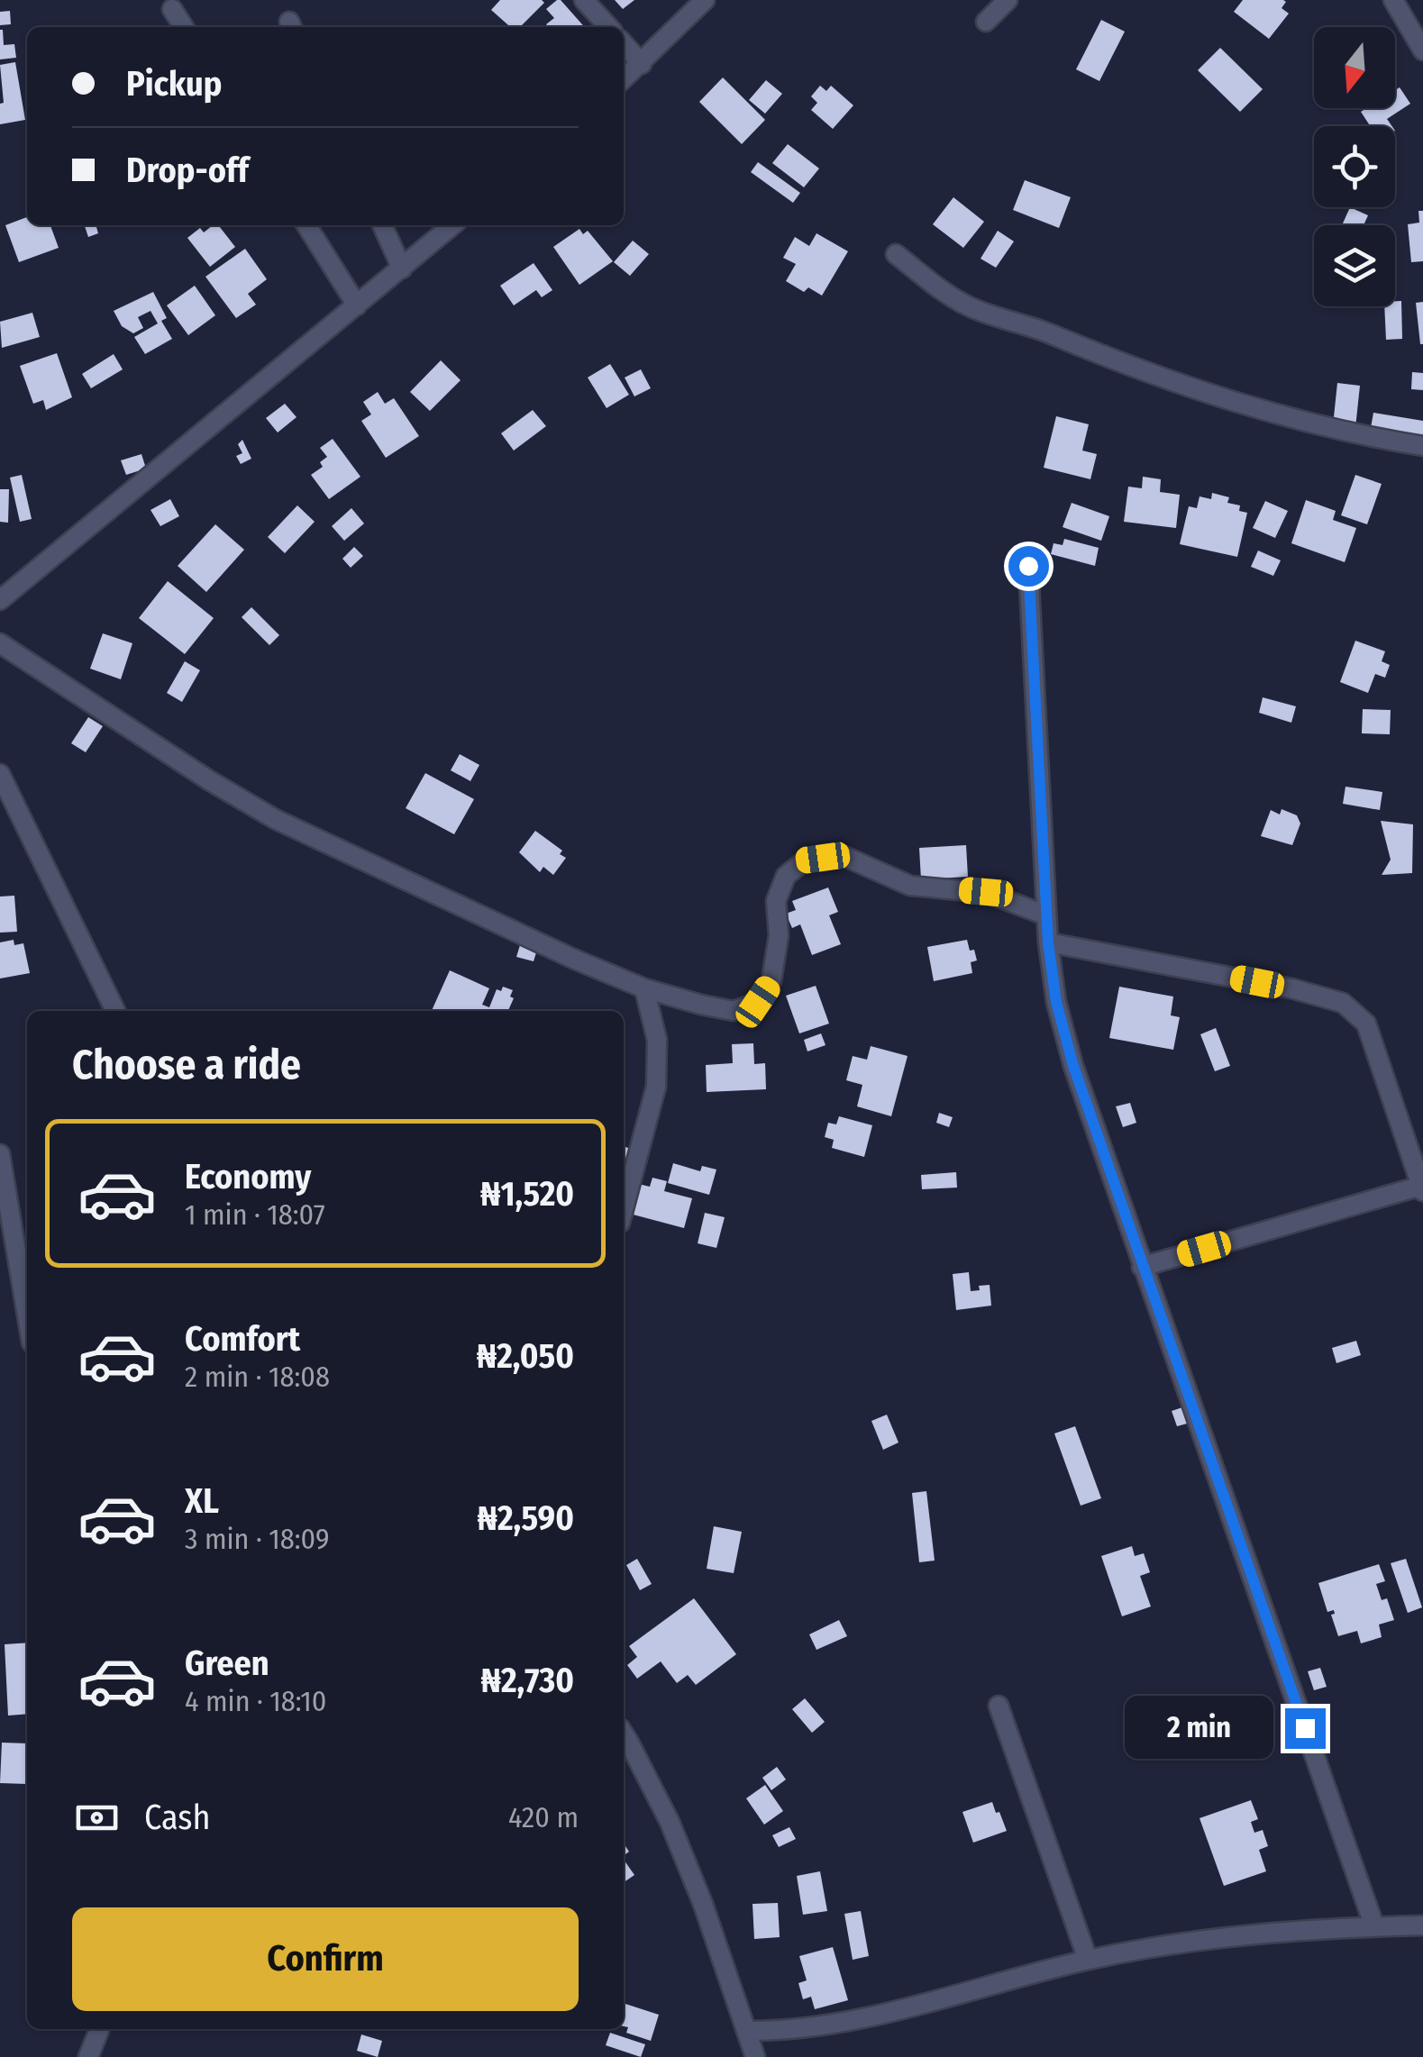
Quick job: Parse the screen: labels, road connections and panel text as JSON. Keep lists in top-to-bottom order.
{
  "north": "bottom",
  "page": {
    "banner": ["Pickup", "Drop-off"],
    "heading": "Choose a ride",
    "list": [
      {
        "name": "Economy",
        "note": "1 min · 18:07",
        "value": "₦1,520"
      },
      {
        "name": "Comfort",
        "note": "2 min · 18:08",
        "value": "₦2,050"
      },
      {
        "name": "XL",
        "note": "3 min · 18:09",
        "value": "₦2,590"
      },
      {
        "name": "Green",
        "note": "4 min · 18:10",
        "value": "₦2,730"
      }
    ],
    "bubble": "2 min",
    "pay": ["Cash", "420 m"],
    "buttons": "Confirm"
  }
}
